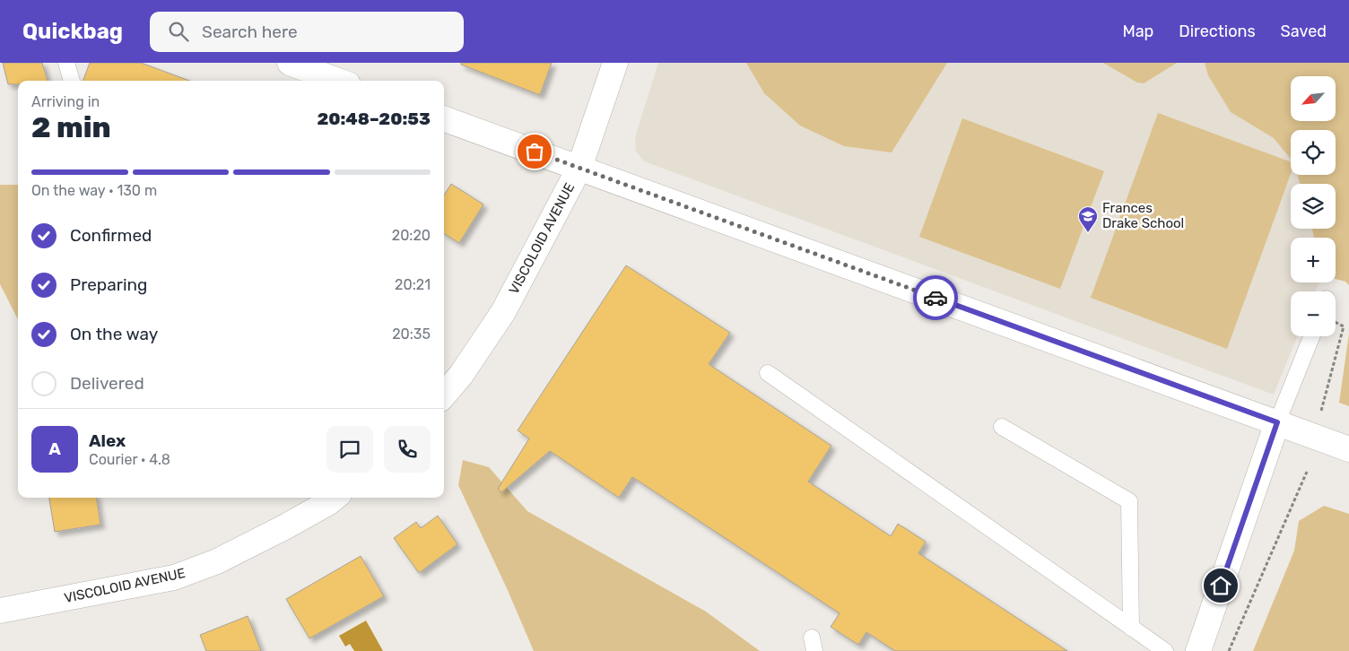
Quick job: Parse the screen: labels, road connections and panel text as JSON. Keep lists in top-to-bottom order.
{
  "streets": {
    "street": ["VISCOLOID AVENUE"]
  },
  "places": {
    "school or university": ["Frances Drake School"]
  },
  "north": "bottom left",
  "page": {
    "header": "Quickbag",
    "search": "Search here",
    "nav": ["Map", "Directions", "Saved"],
    "map_buttons": ["+", "−"],
    "heading": ["2 min", "Arriving in", "20:48–20:53"],
    "panel": ["Alex", "Courier · 4.8"],
    "bar": "On the way · 130 m",
    "list": [
      ["Confirmed", "20:20"],
      ["Preparing", "20:21"],
      ["On the way", "20:35"],
      "Delivered"
    ],
    "round": "A"
  }
}
